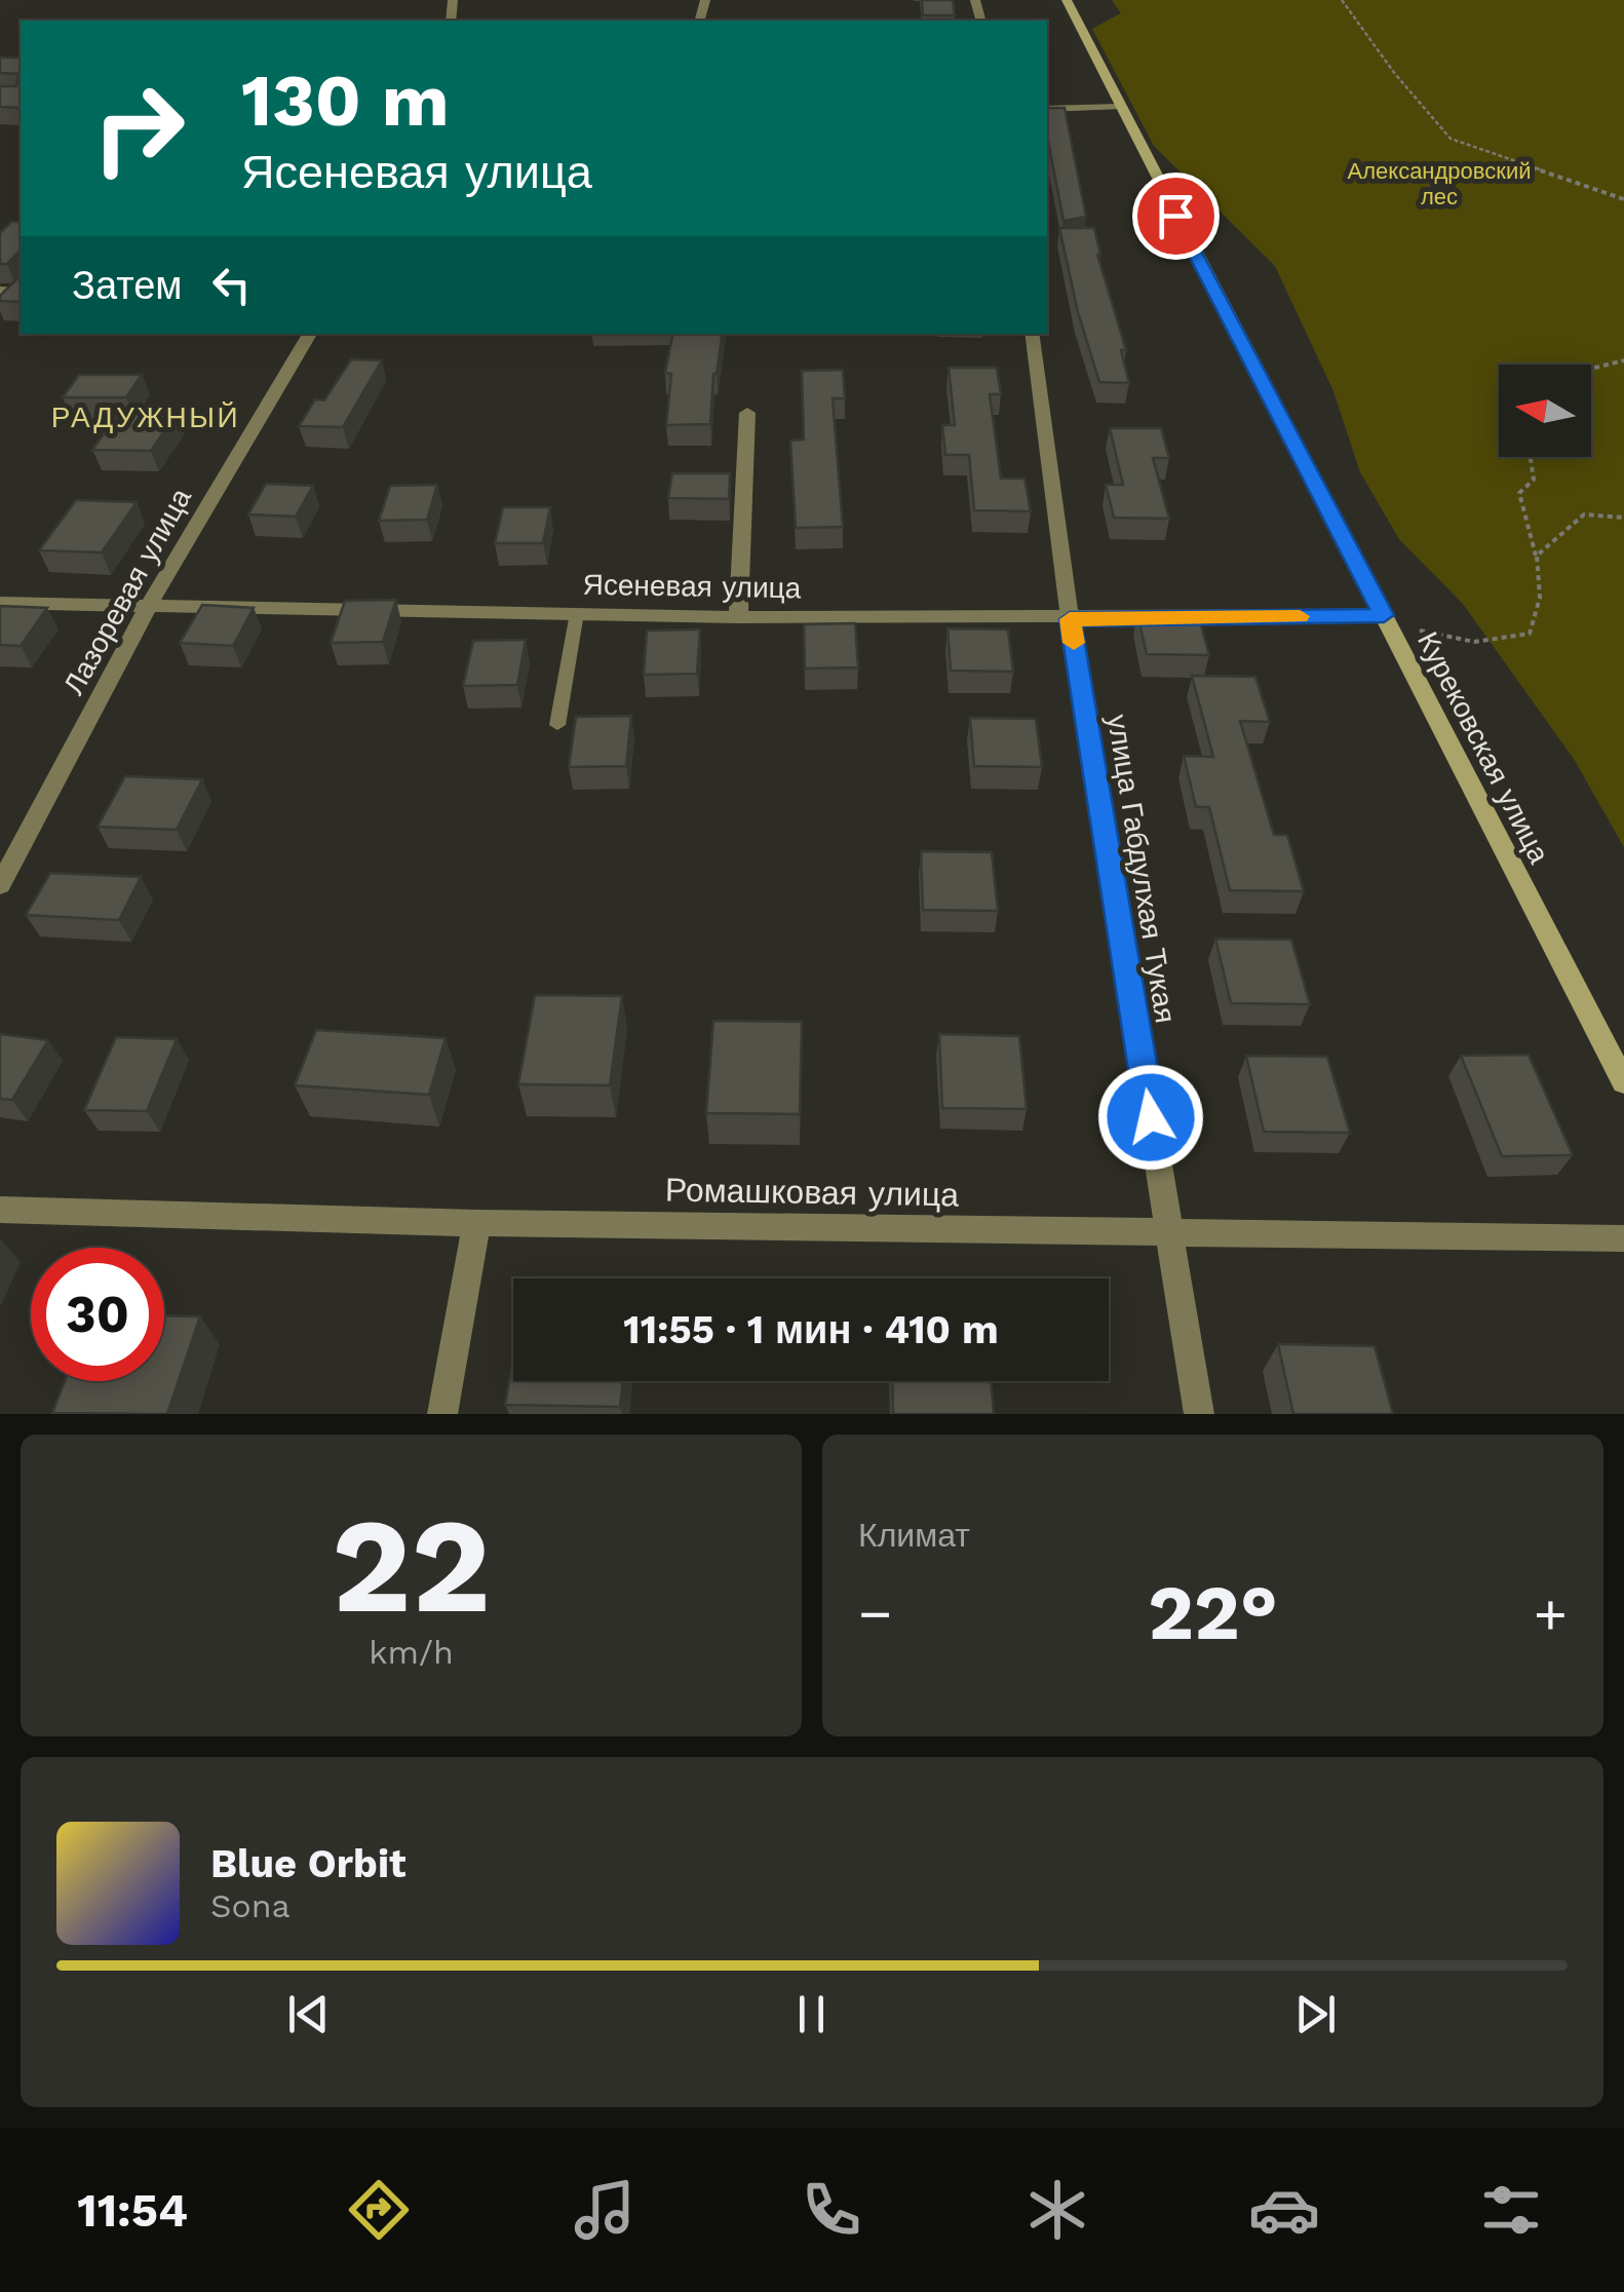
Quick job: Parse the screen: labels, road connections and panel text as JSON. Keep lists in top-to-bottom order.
{
  "streets": {
    "street": [
      "Ясеневая улица",
      "Лазоревая улица",
      "Курековская улица",
      "улица Габдулхая Тукая",
      "Ромашковая улица"
    ]
  },
  "crossings": [
    ["Ясеневая улица", "Лазоревая улица"],
    ["Ясеневая улица", "Курековская улица"],
    ["Ясеневая улица", "улица Габдулхая Тукая"],
    ["улица Габдулхая Тукая", "Ромашковая улица"]
  ],
  "districts": ["РАДУЖНЫЙ"],
  "parks": ["Александровский лес"],
  "north": "left",
  "page": {
    "turn": ["130 m", "Ясеневая улица"],
    "then": "Затем",
    "limit": "30",
    "trip": "11:55 · 1 мин · 410 m",
    "tile": [
      ["22", "km/h"],
      "Климат"
    ],
    "heat": ["−", "22°", "+"],
    "song": ["Blue Orbit", "Sona"],
    "tabs": "11:54"
  }
}
